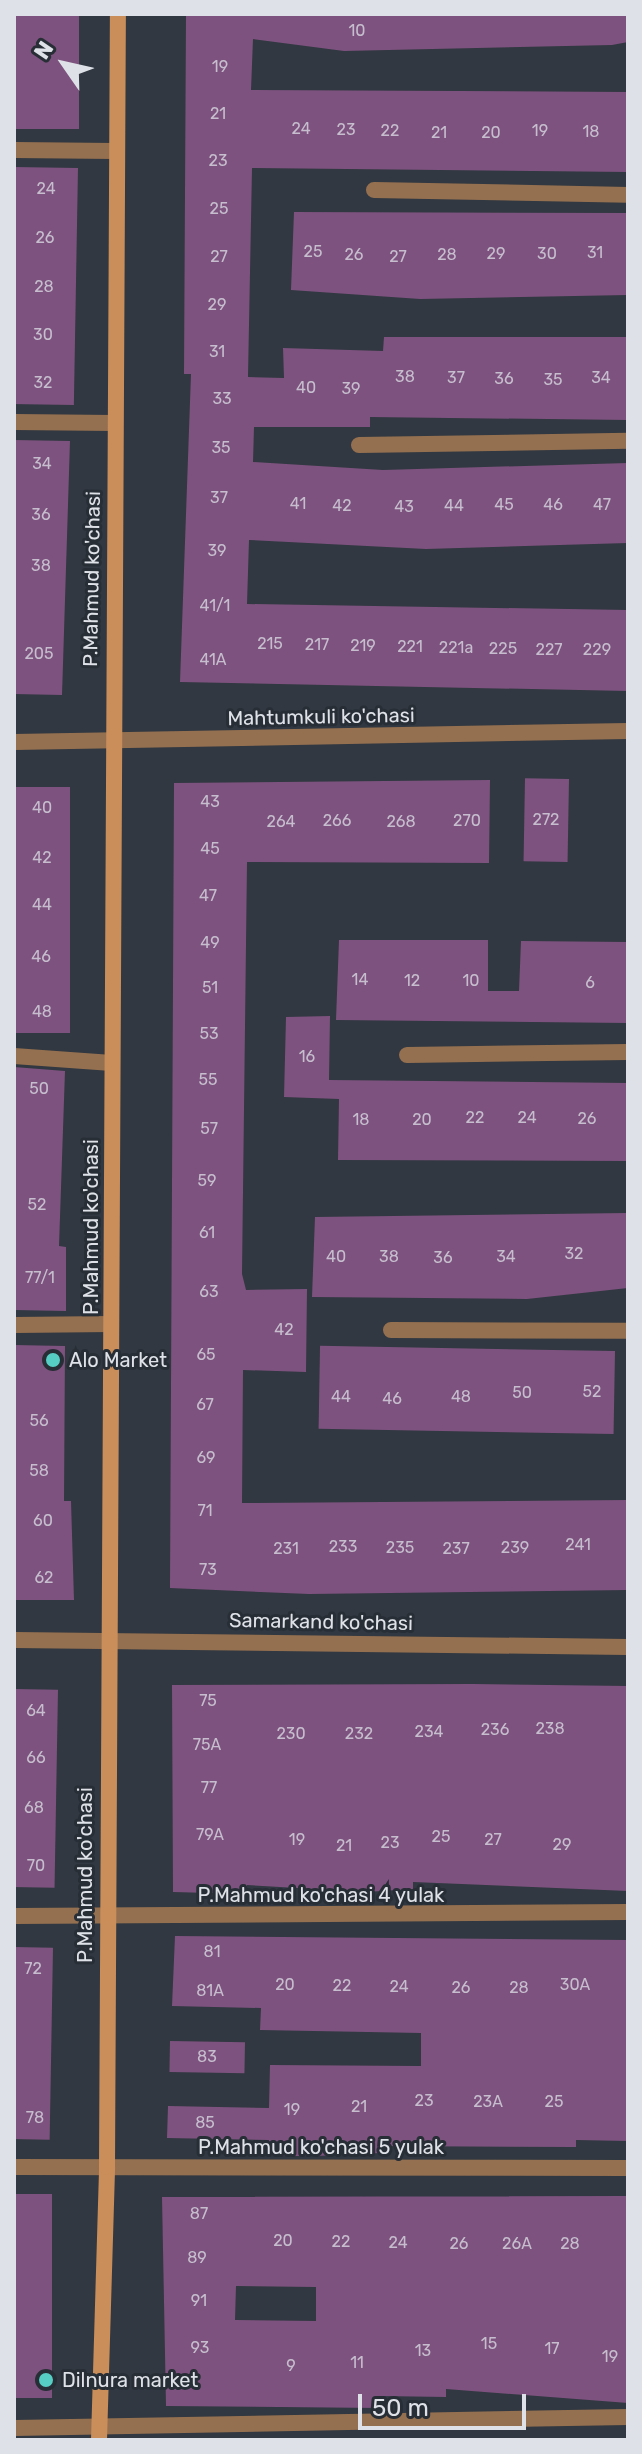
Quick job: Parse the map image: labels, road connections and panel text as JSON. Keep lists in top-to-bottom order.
{
  "streets": {
    "street": [
      "P.Mahmud ko'chasi",
      "Mahtumkuli ko'chasi",
      "Samarkand ko'chasi",
      "P.Mahmud ko'chasi 4 yulak",
      "P.Mahmud ko'chasi 5 yulak"
    ]
  },
  "crossings": [
    ["P.Mahmud ko'chasi", "Mahtumkuli ko'chasi"],
    ["P.Mahmud ko'chasi", "Samarkand ko'chasi"],
    ["P.Mahmud ko'chasi", "P.Mahmud ko'chasi 4 yulak"],
    ["P.Mahmud ko'chasi", "P.Mahmud ko'chasi 5 yulak"]
  ],
  "places": ["Alo Market", "Dilnura market"],
  "house_numbers": [
    "10",
    "19",
    "21",
    "24",
    "23",
    "22",
    "19",
    "18",
    "21",
    "20",
    "23",
    "24",
    "25",
    "26",
    "25",
    "31",
    "29",
    "30",
    "26",
    "28",
    "27",
    "27",
    "28",
    "29",
    "30",
    "31",
    "38",
    "37",
    "34",
    "36",
    "35",
    "32",
    "40",
    "39",
    "33",
    "35",
    "34",
    "37",
    "41",
    "45",
    "46",
    "47",
    "42",
    "44",
    "43",
    "36",
    "39",
    "38",
    "41/1",
    "215",
    "217",
    "219",
    "221",
    "221а",
    "225",
    "227",
    "229",
    "205",
    "41А",
    "43",
    "40",
    "272",
    "266",
    "270",
    "264",
    "268",
    "45",
    "42",
    "47",
    "44",
    "49",
    "46",
    "14",
    "12",
    "10",
    "6",
    "51",
    "48",
    "53",
    "16",
    "55",
    "50",
    "22",
    "24",
    "26",
    "18",
    "20",
    "57",
    "59",
    "52",
    "61",
    "32",
    "40",
    "38",
    "34",
    "36",
    "77/1",
    "63",
    "42",
    "65",
    "52",
    "50",
    "44",
    "48",
    "46",
    "67",
    "56",
    "69",
    "58",
    "71",
    "60",
    "241",
    "233",
    "235",
    "239",
    "231",
    "237",
    "73",
    "62",
    "75",
    "64",
    "238",
    "236",
    "234",
    "230",
    "232",
    "75A",
    "66",
    "77",
    "68",
    "79A",
    "25",
    "19",
    "27",
    "23",
    "29",
    "21",
    "70",
    "81",
    "72",
    "20",
    "30A",
    "22",
    "24",
    "26",
    "28",
    "81A",
    "83",
    "23",
    "23A",
    "25",
    "21",
    "19",
    "78",
    "85",
    "87",
    "20",
    "22",
    "24",
    "26",
    "26A",
    "28",
    "89",
    "91",
    "15",
    "93",
    "17",
    "13",
    "19",
    "11",
    "9"
  ],
  "scale_bar": "50 m",
  "north": "top left"
}
